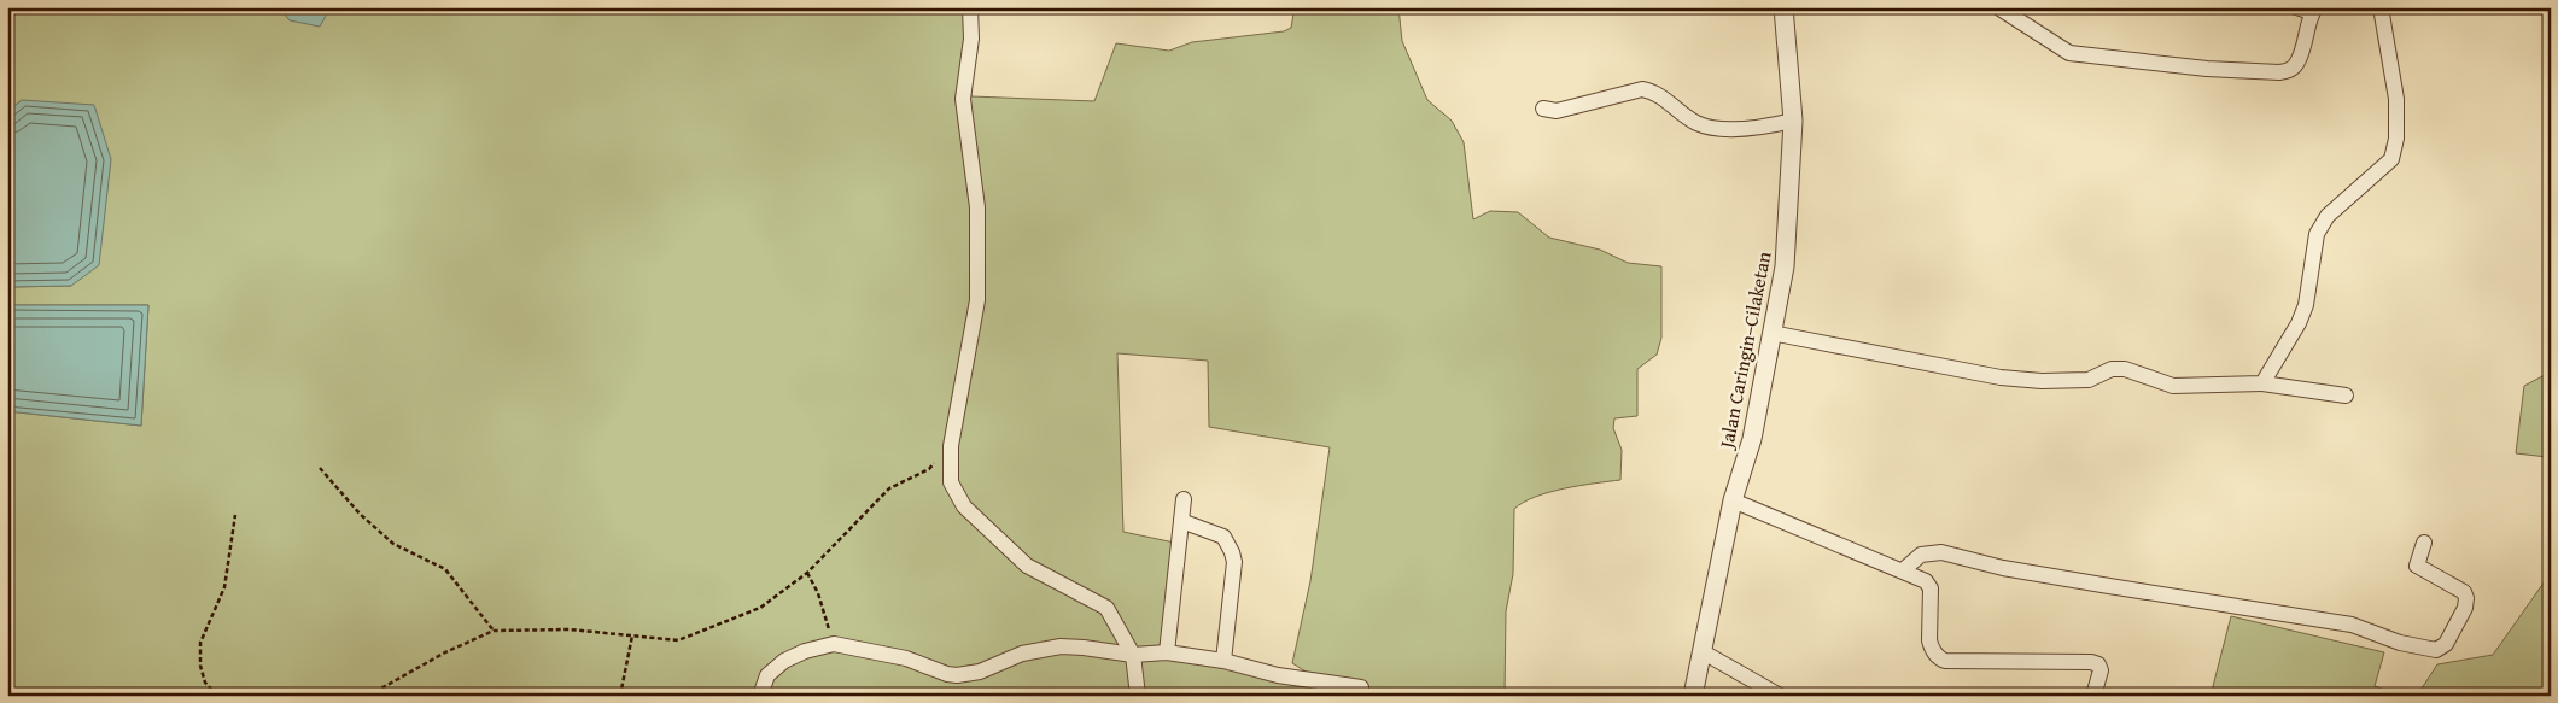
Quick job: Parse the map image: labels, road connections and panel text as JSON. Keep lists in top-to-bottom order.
{
  "streets": {
    "street": ["Jalan Caringin–Cilaketan"]
  }
}
